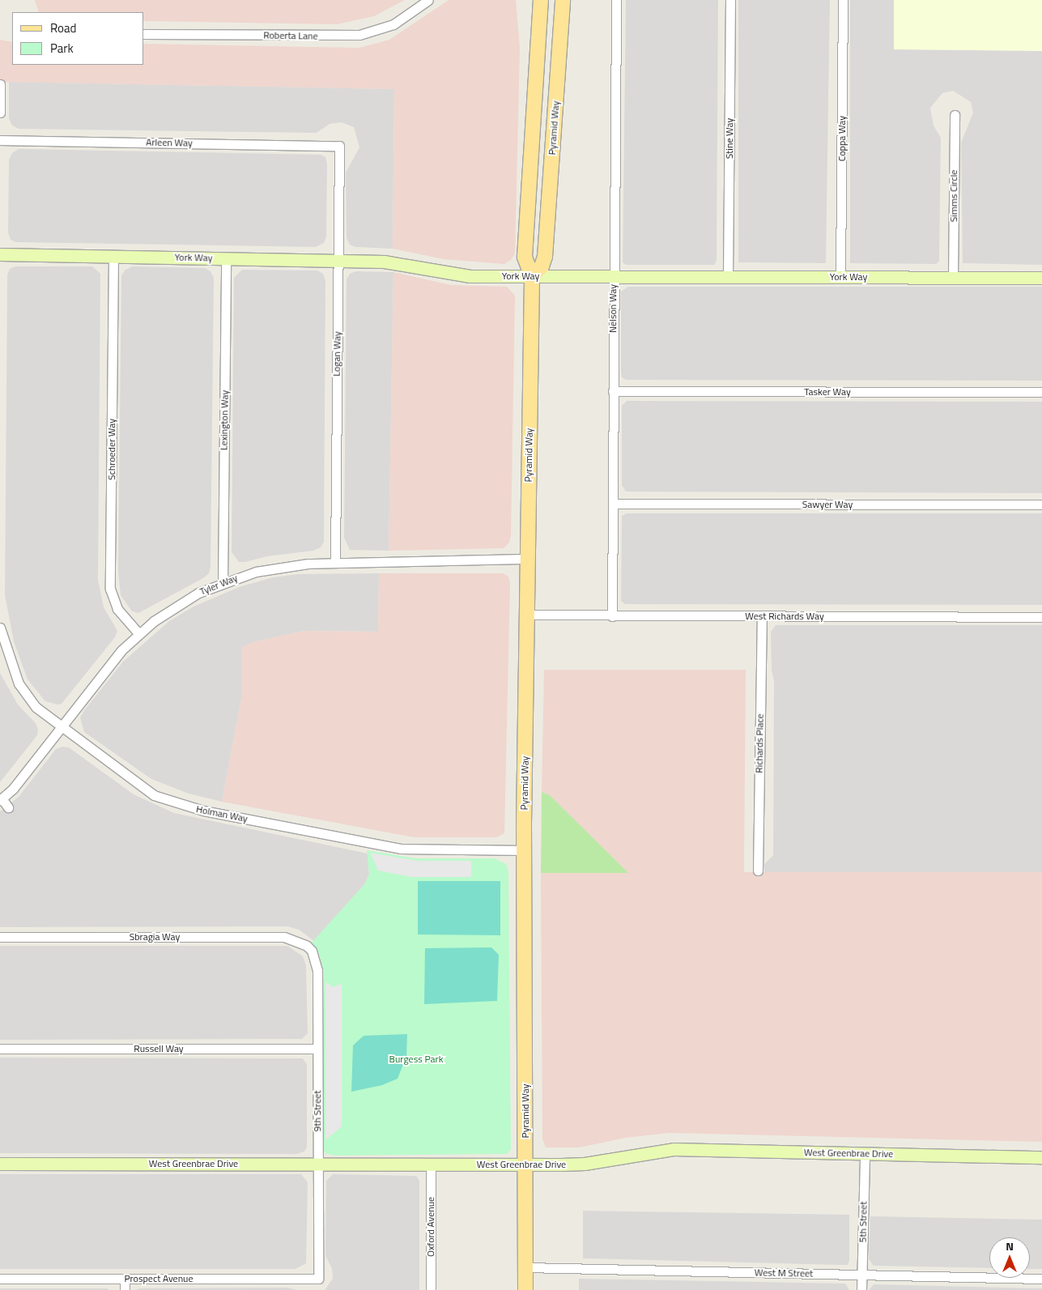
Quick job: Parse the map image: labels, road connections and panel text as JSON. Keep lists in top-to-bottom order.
{
  "streets": {
    "main road": ["Pyramid Way"],
    "street": [
      "Roberta Lane",
      "Stine Way",
      "Coppa Way",
      "Arleen Way",
      "Simms Circle",
      "York Way",
      "Nelson Way",
      "Logan Way",
      "Tasker Way",
      "Lexington Way",
      "Schroeder Way",
      "Sawyer Way",
      "Tyler Way",
      "West Richards Way",
      "Richards Place",
      "Holman Way",
      "Sbragia Way",
      "Russell Way",
      "9th Street",
      "West Greenbrae Drive",
      "5th Street",
      "Oxford Avenue",
      "West M Street",
      "Prospect Avenue"
    ]
  },
  "crossings": [
    ["Pyramid Way", "York Way"],
    ["Pyramid Way", "Tyler Way"],
    ["Pyramid Way", "West Richards Way"],
    ["Pyramid Way", "Holman Way"],
    ["Pyramid Way", "West Greenbrae Drive"],
    ["Pyramid Way", "West M Street"],
    ["Stine Way", "York Way"],
    ["Coppa Way", "York Way"],
    ["Arleen Way", "Logan Way"],
    ["Simms Circle", "York Way"],
    ["York Way", "Nelson Way"],
    ["York Way", "Logan Way"],
    ["York Way", "Lexington Way"],
    ["York Way", "Schroeder Way"],
    ["Nelson Way", "Tasker Way"],
    ["Nelson Way", "Sawyer Way"],
    ["Nelson Way", "West Richards Way"],
    ["Logan Way", "Tyler Way"],
    ["Lexington Way", "Tyler Way"],
    ["Schroeder Way", "Tyler Way"],
    ["Tyler Way", "Holman Way"],
    ["West Richards Way", "Richards Place"],
    ["Sbragia Way", "9th Street"],
    ["Russell Way", "9th Street"],
    ["9th Street", "West Greenbrae Drive"],
    ["9th Street", "Prospect Avenue"],
    ["West Greenbrae Drive", "5th Street"],
    ["West Greenbrae Drive", "Oxford Avenue"],
    ["5th Street", "West M Street"]
  ],
  "parks": ["Burgess Park"],
  "legend": ["Road", "Park"],
  "north": "top"
}
